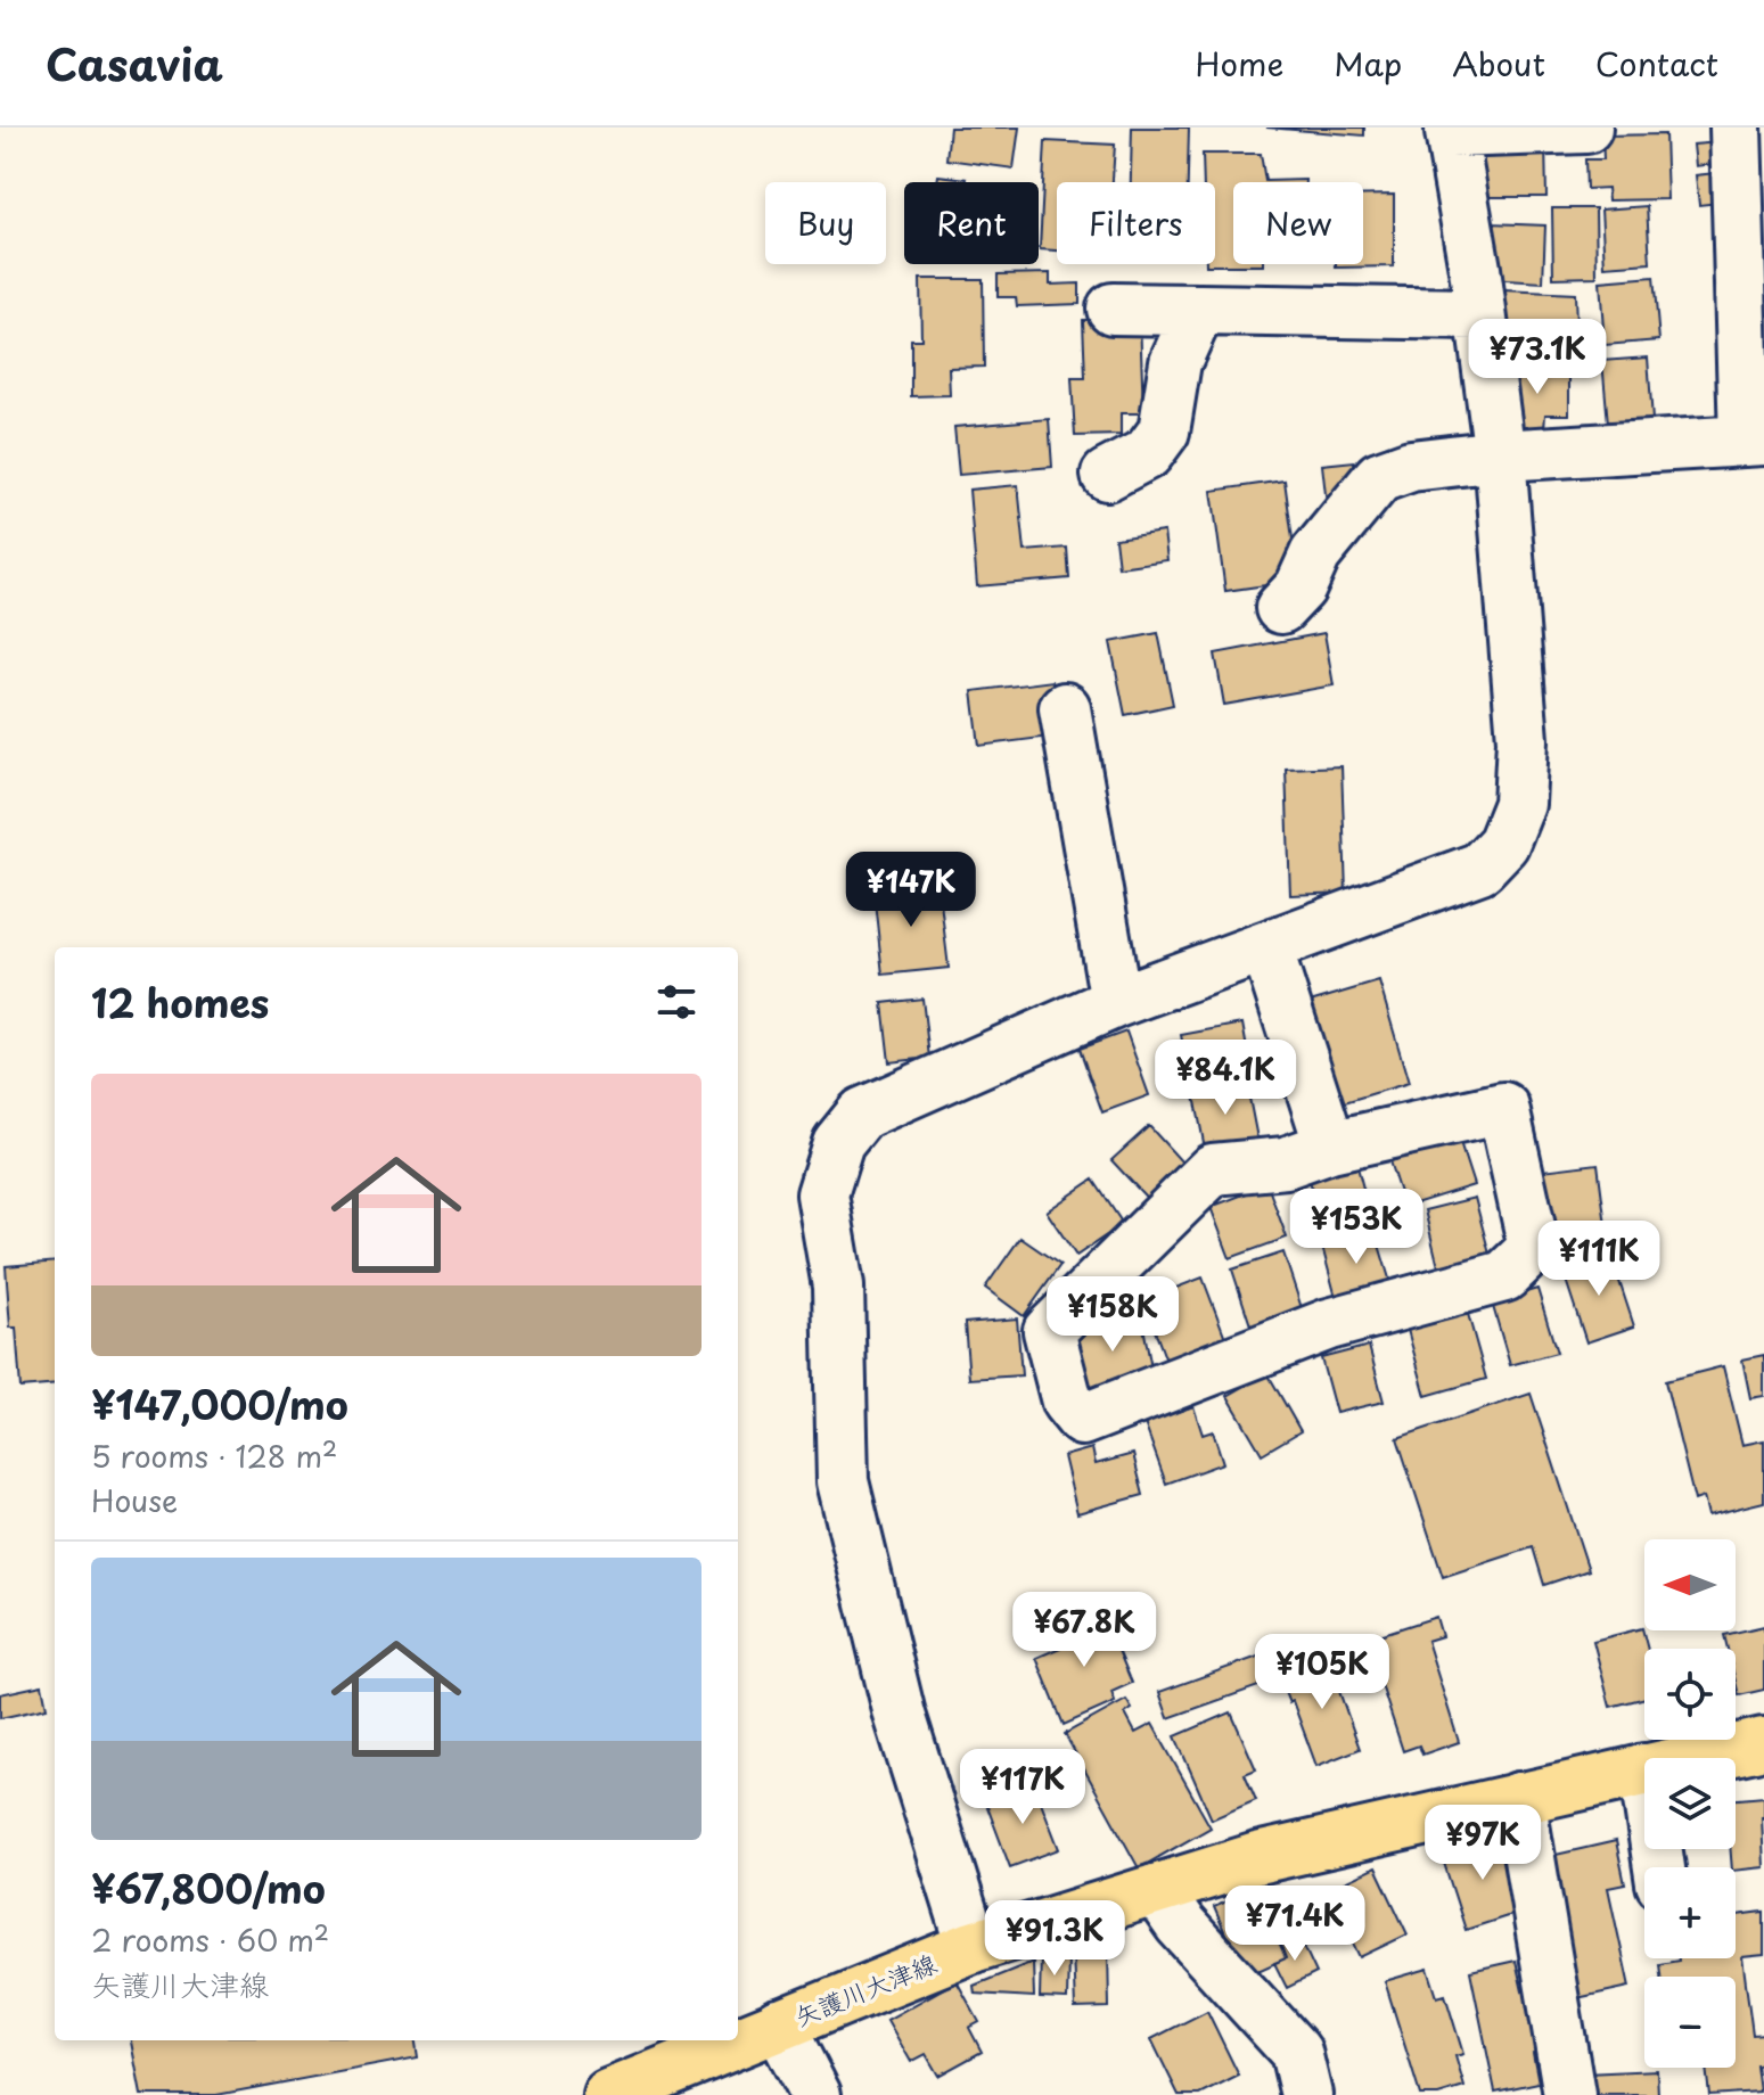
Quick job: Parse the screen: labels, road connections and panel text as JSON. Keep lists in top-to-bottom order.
{
  "streets": {
    "main road": ["矢護川大津線"]
  },
  "north": "left",
  "page": {
    "header": "Casavia",
    "nav": [
      "Home",
      "Map",
      "About",
      "Contact"
    ],
    "chip": [
      "Buy",
      "Rent",
      "Filters",
      "New"
    ],
    "price": [
      "¥73.1K",
      "¥147K",
      "¥84.1K",
      "¥153K",
      "¥111K",
      "¥158K",
      "¥67.8K",
      "¥105K",
      "¥117K",
      "¥97K",
      "¥71.4K",
      "¥91.3K"
    ],
    "heading": "12 homes",
    "list": [
      {
        "name": "¥147,000/mo",
        "note": "5 rooms · 128 m² · House"
      },
      {
        "name": "¥67,800/mo",
        "note": "2 rooms · 60 m² · 矢護川大津線"
      }
    ],
    "map_buttons": ["+", "−"]
  }
}
